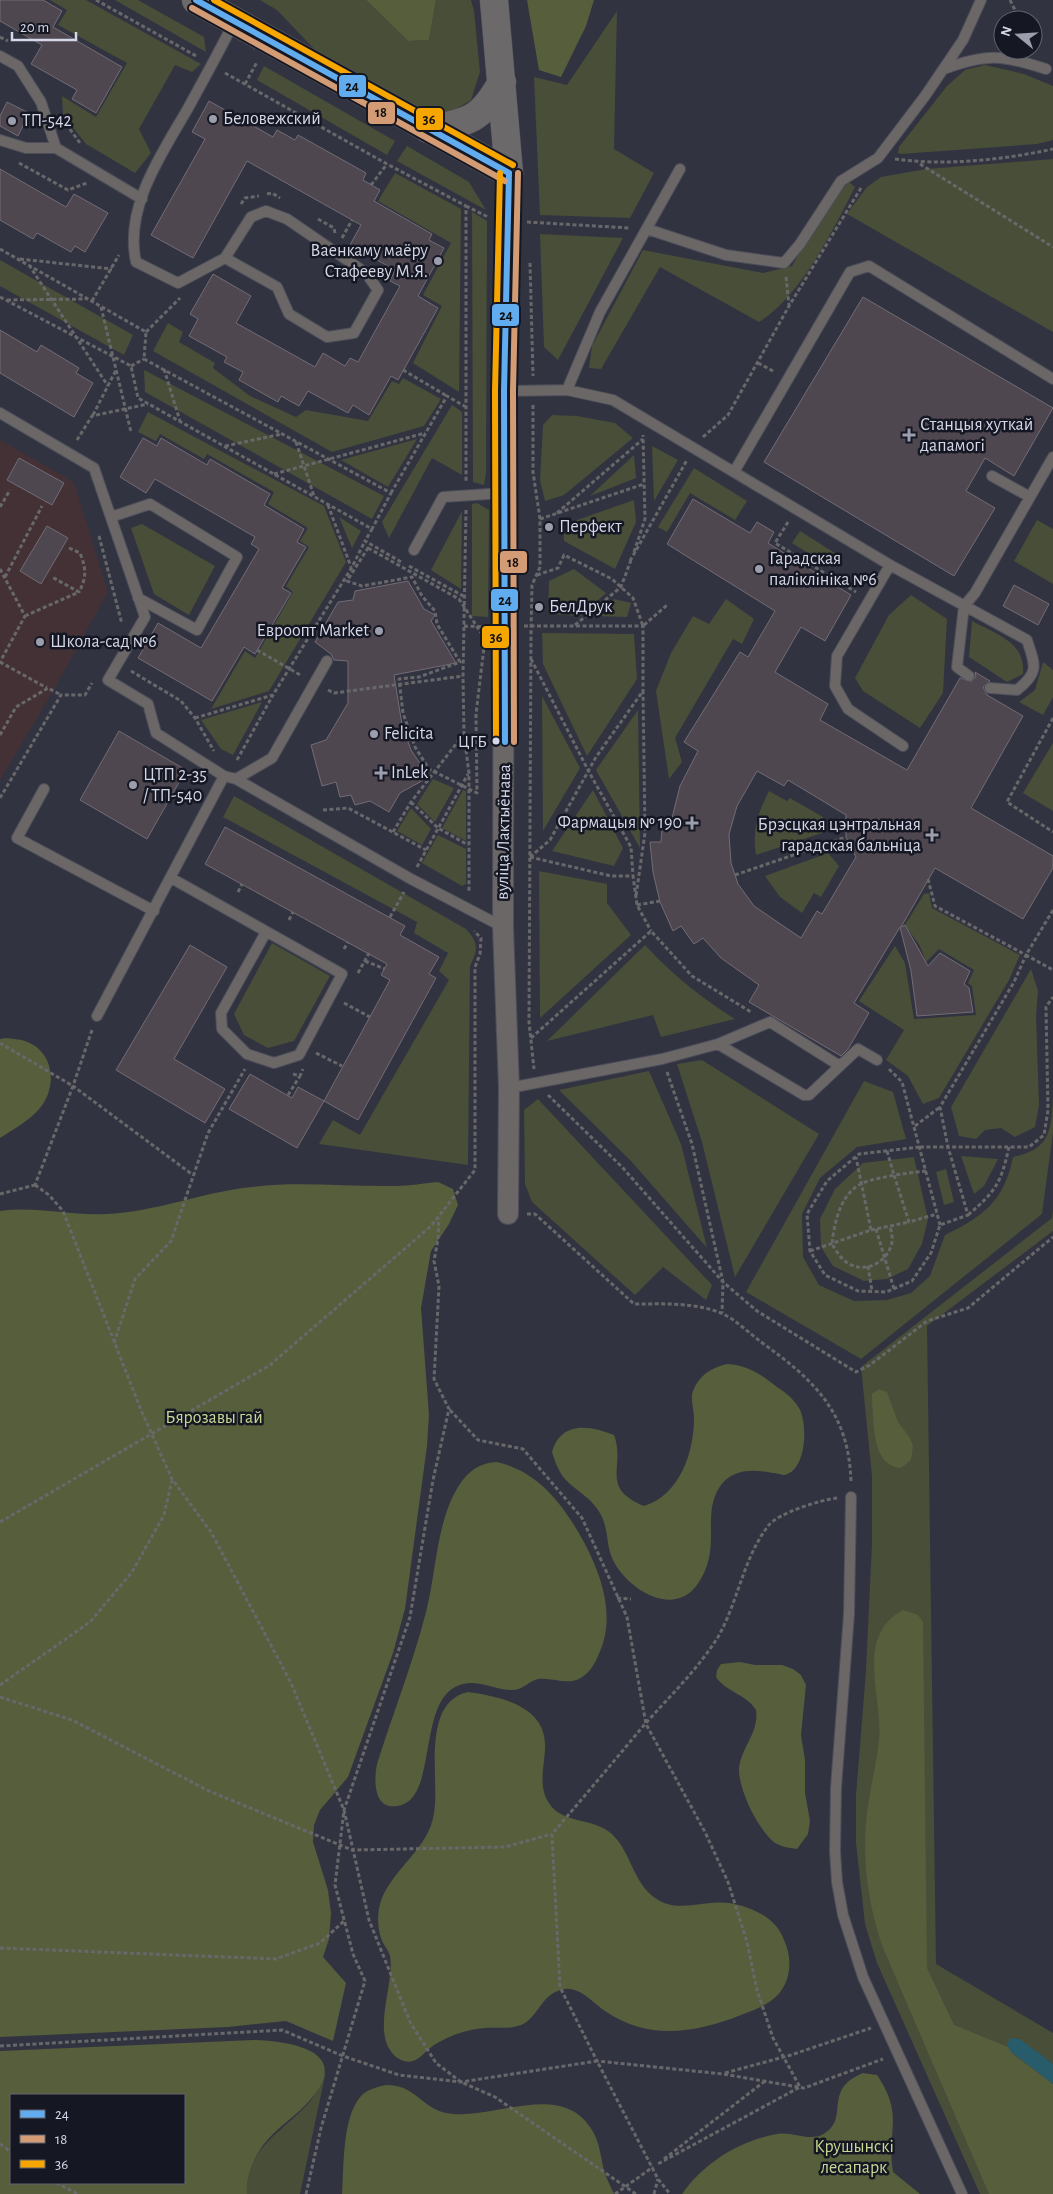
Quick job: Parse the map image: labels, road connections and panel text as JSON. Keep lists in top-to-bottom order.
{
  "streets": {
    "street": ["вуліца Лактыёнава"]
  },
  "parks": ["Бярозавы гай", "Крушынскі лесапарк"],
  "places": {
    "other": [
      "Беловежский",
      "ТП-542",
      "Ваенкаму маёру Стафееву М.Я.",
      "Перфект",
      "Гарадская паліклініка №6",
      "БелДрук",
      "Евроопт Market",
      "Школа-сад №6",
      "Felicita",
      "ЦГБ",
      "ЦТП 2-35 / ТП-540"
    ],
    "health": [
      "Станцыя хуткай дапамогі",
      "InLek",
      "Фармацыя № 190",
      "Брэсцкая цэнтральная гарадская бальніца"
    ]
  },
  "lines": ["transit line 24", "transit line 36", "transit line 18"],
  "legend": ["24", "18", "36"],
  "scale_bar": "20 m",
  "north": "left"
}
